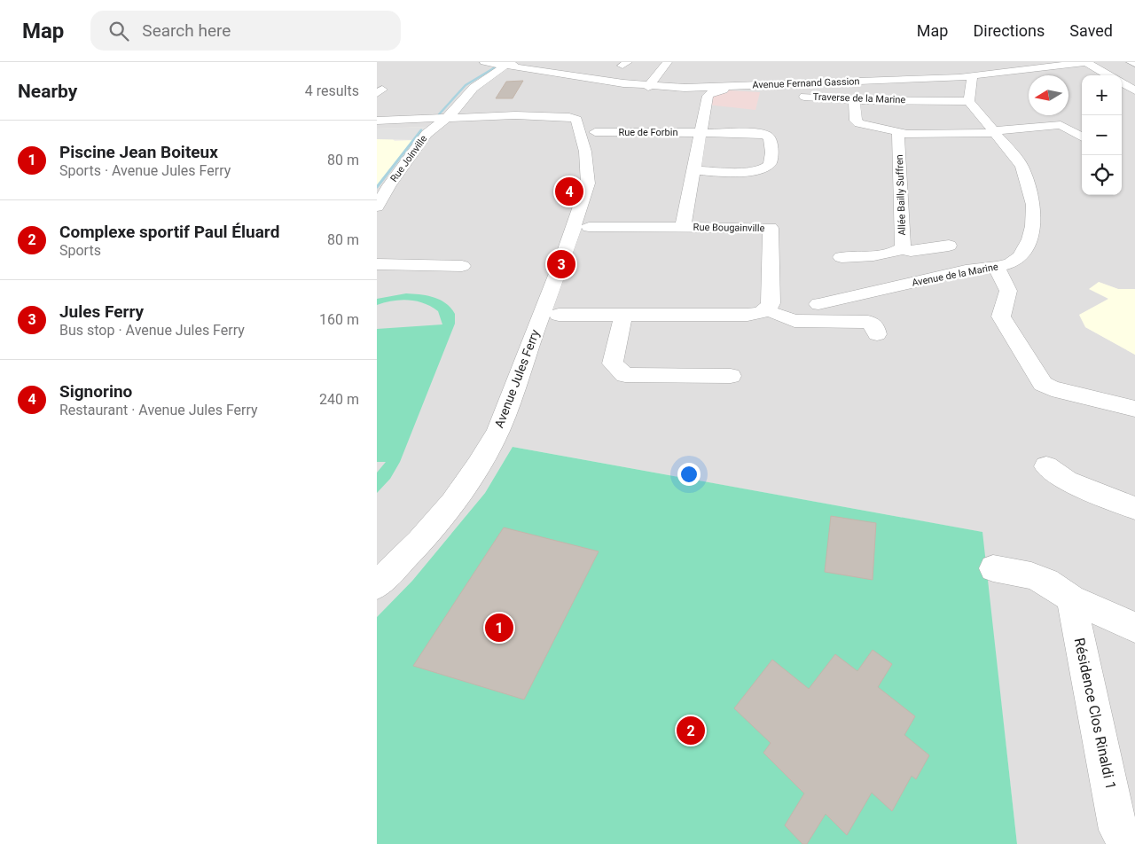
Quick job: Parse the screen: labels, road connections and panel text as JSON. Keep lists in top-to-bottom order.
{
  "streets": {
    "street": [
      "Avenue Fernand Gassion",
      "Traverse de la Marine",
      "Rue de Forbin",
      "Rue Joinville",
      "Allée Bailly Suffren",
      "Rue Bougainville",
      "Avenue de la Marine",
      "Avenue Jules Ferry",
      "Résidence Clos Rinaldi 1"
    ]
  },
  "crossings": [
    ["Avenue Fernand Gassion", "Traverse de la Marine"],
    ["Traverse de la Marine", "Avenue de la Marine"],
    ["Rue de Forbin", "Rue Bougainville"],
    ["Rue de Forbin", "Avenue Jules Ferry"],
    ["Rue Joinville", "Avenue Jules Ferry"],
    ["Rue Bougainville", "Avenue de la Marine"]
  ],
  "north": "left",
  "page": {
    "header": "Map",
    "search": "Search here",
    "nav": ["Map", "Directions", "Saved"],
    "heading": ["Nearby", "4 results"],
    "map_buttons": ["+", "−"],
    "list": [
      {
        "mark": "1",
        "name": "Piscine Jean Boiteux",
        "note": "Sports · Avenue Jules Ferry",
        "value": "80 m"
      },
      {
        "mark": "2",
        "name": "Complexe sportif Paul Éluard",
        "note": "Sports",
        "value": "80 m"
      },
      {
        "mark": "3",
        "name": "Jules Ferry",
        "note": "Bus stop · Avenue Jules Ferry",
        "value": "160 m"
      },
      {
        "mark": "4",
        "name": "Signorino",
        "note": "Restaurant · Avenue Jules Ferry",
        "value": "240 m"
      }
    ],
    "pins": [
      "4",
      "3",
      "1",
      "2"
    ]
  }
}
